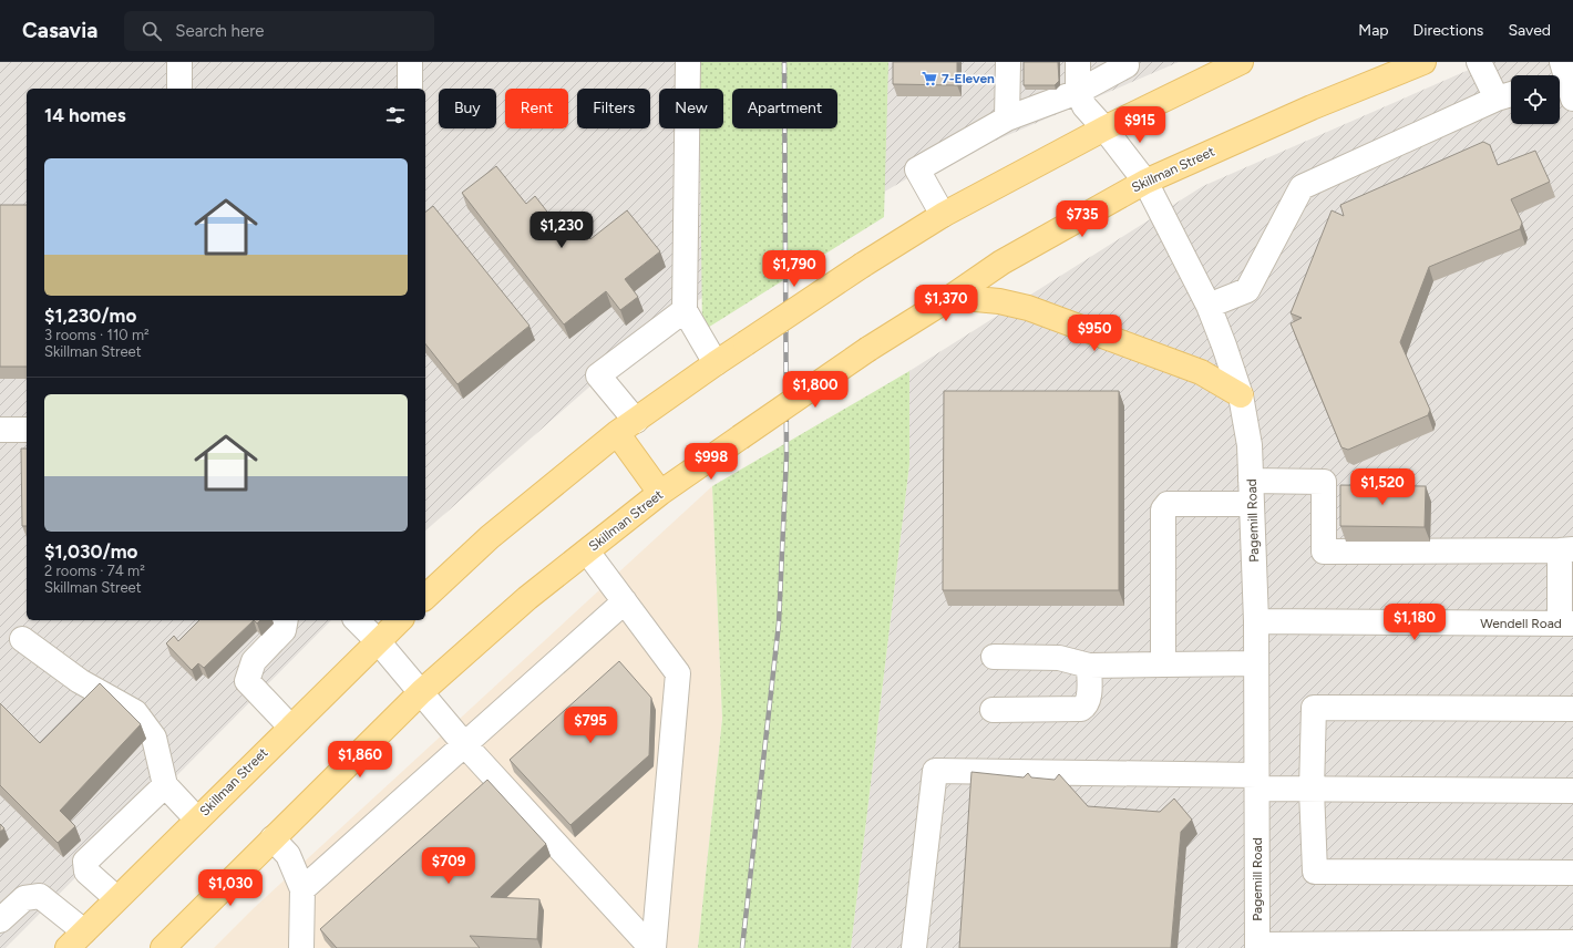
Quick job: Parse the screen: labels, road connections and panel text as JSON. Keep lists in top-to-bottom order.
{
  "streets": {
    "main road": ["Skillman Street"],
    "street": ["Pagemill Road", "Wendell Road"]
  },
  "crossings": [
    ["Skillman Street", "Pagemill Road"],
    ["Pagemill Road", "Wendell Road"]
  ],
  "places": {
    "supermarket": ["7-Eleven"]
  },
  "page": {
    "header": "Casavia",
    "search": "Search here",
    "nav": ["Map", "Directions", "Saved"],
    "chip": [
      "Buy",
      "Rent",
      "Filters",
      "New",
      "Apartment"
    ],
    "heading": "14 homes",
    "price": [
      "$915",
      "$735",
      "$1,230",
      "$1,790",
      "$1,370",
      "$950",
      "$1,800",
      "$998",
      "$1,520",
      "$1,180",
      "$795",
      "$1,860",
      "$709",
      "$1,030"
    ],
    "list": [
      {
        "name": "$1,230/mo",
        "note": "3 rooms · 110 m² · Skillman Street"
      },
      {
        "name": "$1,030/mo",
        "note": "2 rooms · 74 m² · Skillman Street"
      }
    ]
  }
}
